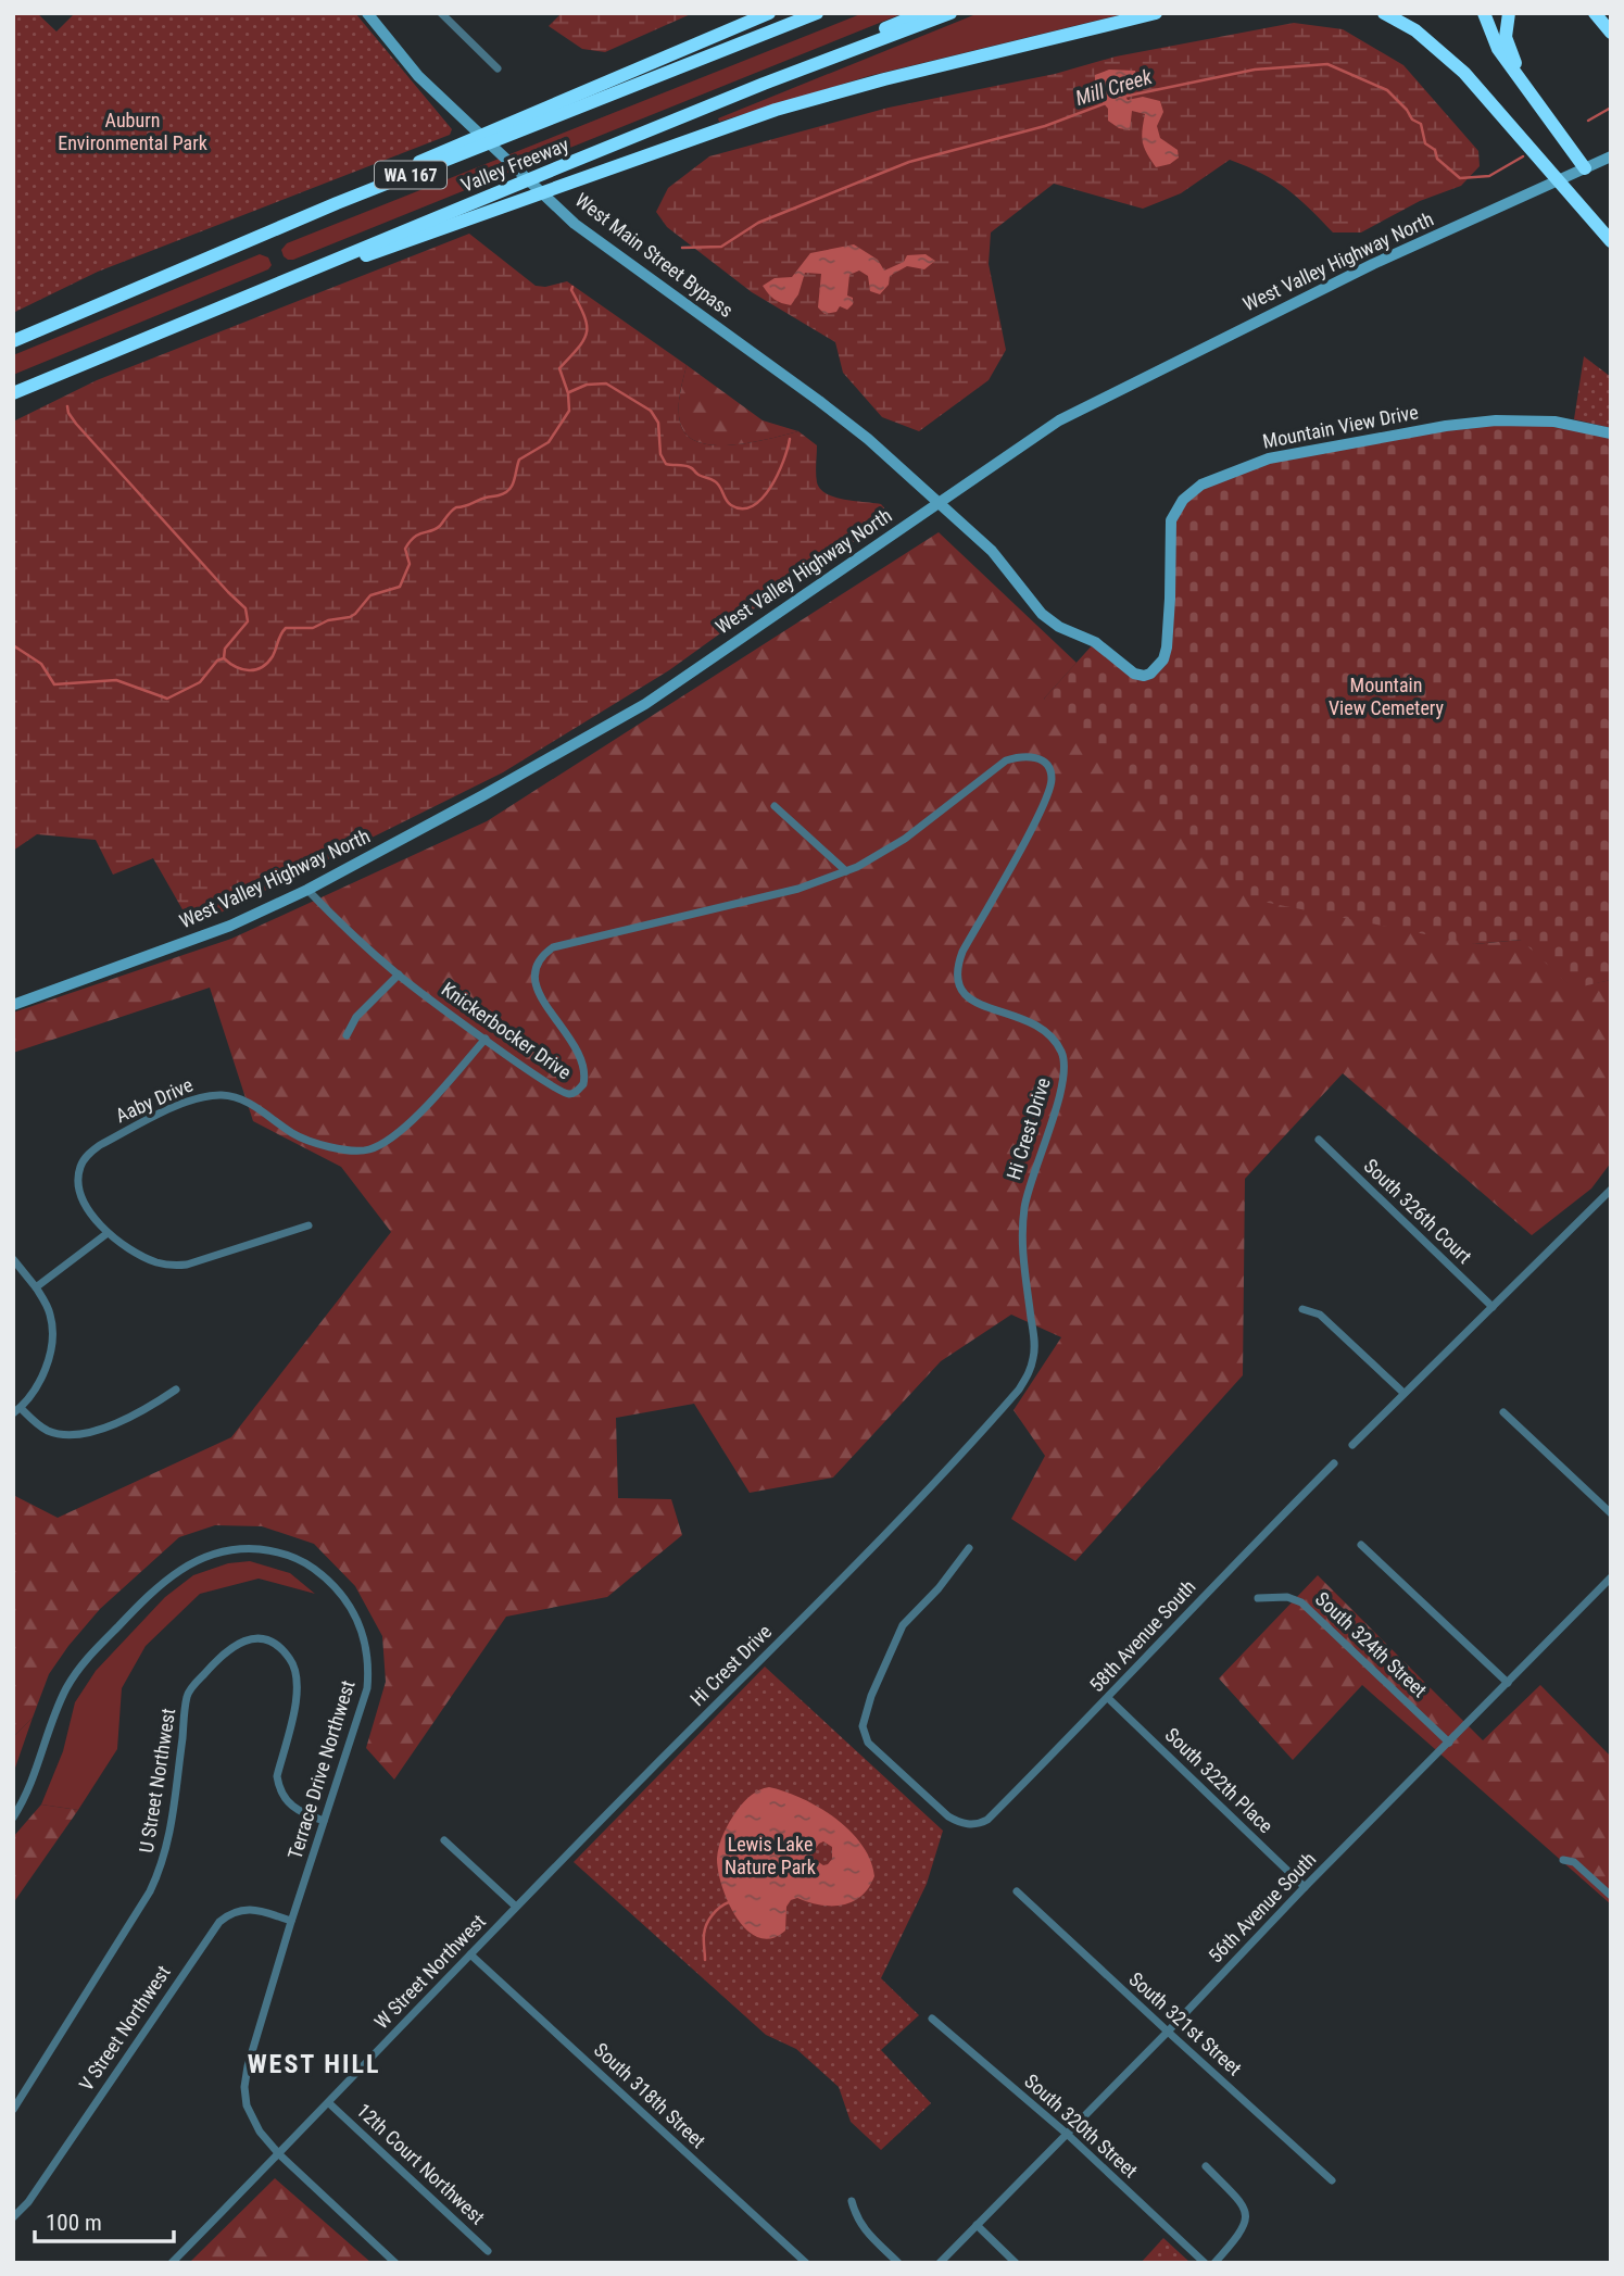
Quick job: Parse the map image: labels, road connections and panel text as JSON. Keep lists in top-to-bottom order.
{
  "streets": {
    "highway": ["Valley Freeway", "WA 167"],
    "main road": ["West Main Street Bypass", "West Valley Highway North", "Mountain View Drive"],
    "street": [
      "Knickerbocker Drive",
      "Aaby Drive",
      "Hi Crest Drive",
      "South 326th Court",
      "58th Avenue South",
      "South 324th Street",
      "Terrace Drive Northwest",
      "U Street Northwest",
      "South 322th Place",
      "56th Avenue South",
      "W Street Northwest",
      "South 321st Street",
      "V Street Northwest",
      "South 318th Street",
      "South 320th Street",
      "12th Court Northwest"
    ]
  },
  "crossings": [
    ["Valley Freeway", "WA 167"],
    ["West Main Street Bypass", "West Valley Highway North"],
    ["West Main Street Bypass", "Mountain View Drive"],
    ["West Valley Highway North", "Mountain View Drive"],
    ["West Valley Highway North", "Knickerbocker Drive"],
    ["Knickerbocker Drive", "Aaby Drive"],
    ["Knickerbocker Drive", "Hi Crest Drive"],
    ["Hi Crest Drive", "W Street Northwest"],
    ["58th Avenue South", "South 322th Place"],
    ["South 324th Street", "56th Avenue South"],
    ["Terrace Drive Northwest", "U Street Northwest"],
    ["Terrace Drive Northwest", "W Street Northwest"],
    ["Terrace Drive Northwest", "V Street Northwest"],
    ["South 322th Place", "56th Avenue South"],
    ["56th Avenue South", "South 321st Street"],
    ["56th Avenue South", "South 320th Street"],
    ["W Street Northwest", "South 318th Street"],
    ["W Street Northwest", "12th Court Northwest"]
  ],
  "districts": ["WEST HILL"],
  "water": ["Mill Creek"],
  "parks": ["Auburn Environmental Park", "Mountain View Cemetery", "Lewis Lake Nature Park"],
  "scale_bar": "100 m"
}
